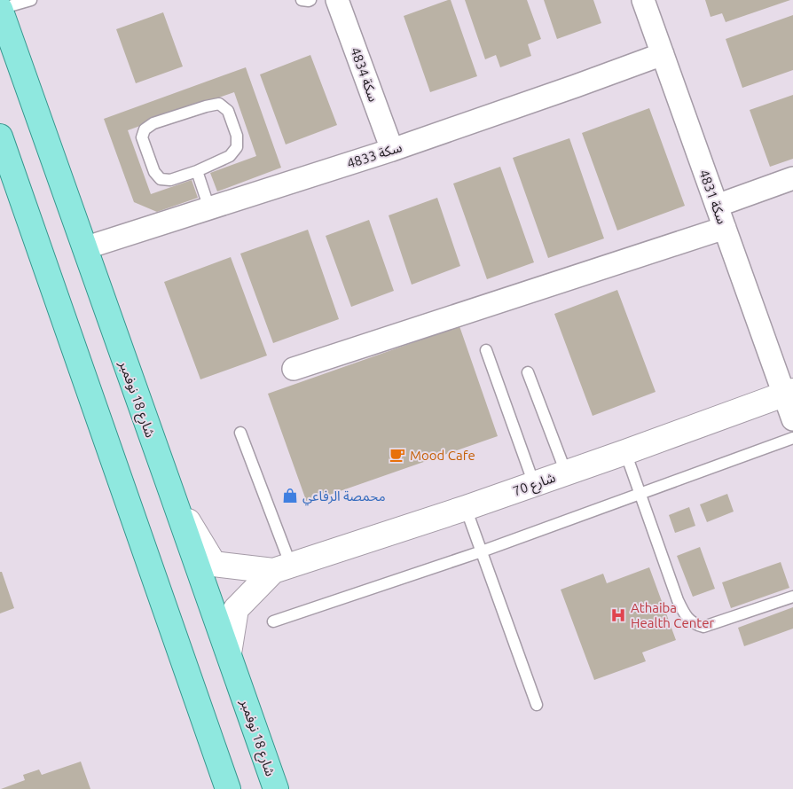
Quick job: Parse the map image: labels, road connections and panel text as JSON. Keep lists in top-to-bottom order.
{
  "streets": {
    "main road": ["شارع 18 نوفمبر"],
    "street": [
      "سكة 4834",
      "سكة 4833",
      "سكة 4831",
      "شارع 70"
    ]
  },
  "crossings": [
    ["سكة 4834", "سكة 4833"],
    ["سكة 4833", "سكة 4831"],
    ["سكة 4833", "شارع 18 نوفمبر"],
    ["سكة 4831", "شارع 70"],
    ["شارع 18 نوفمبر", "شارع 70"]
  ],
  "places": {
    "cafe": ["Mood Cafe"],
    "shop": ["محمصة الرفاعي"],
    "hospital": ["Athaiba Health Center"]
  }
}
